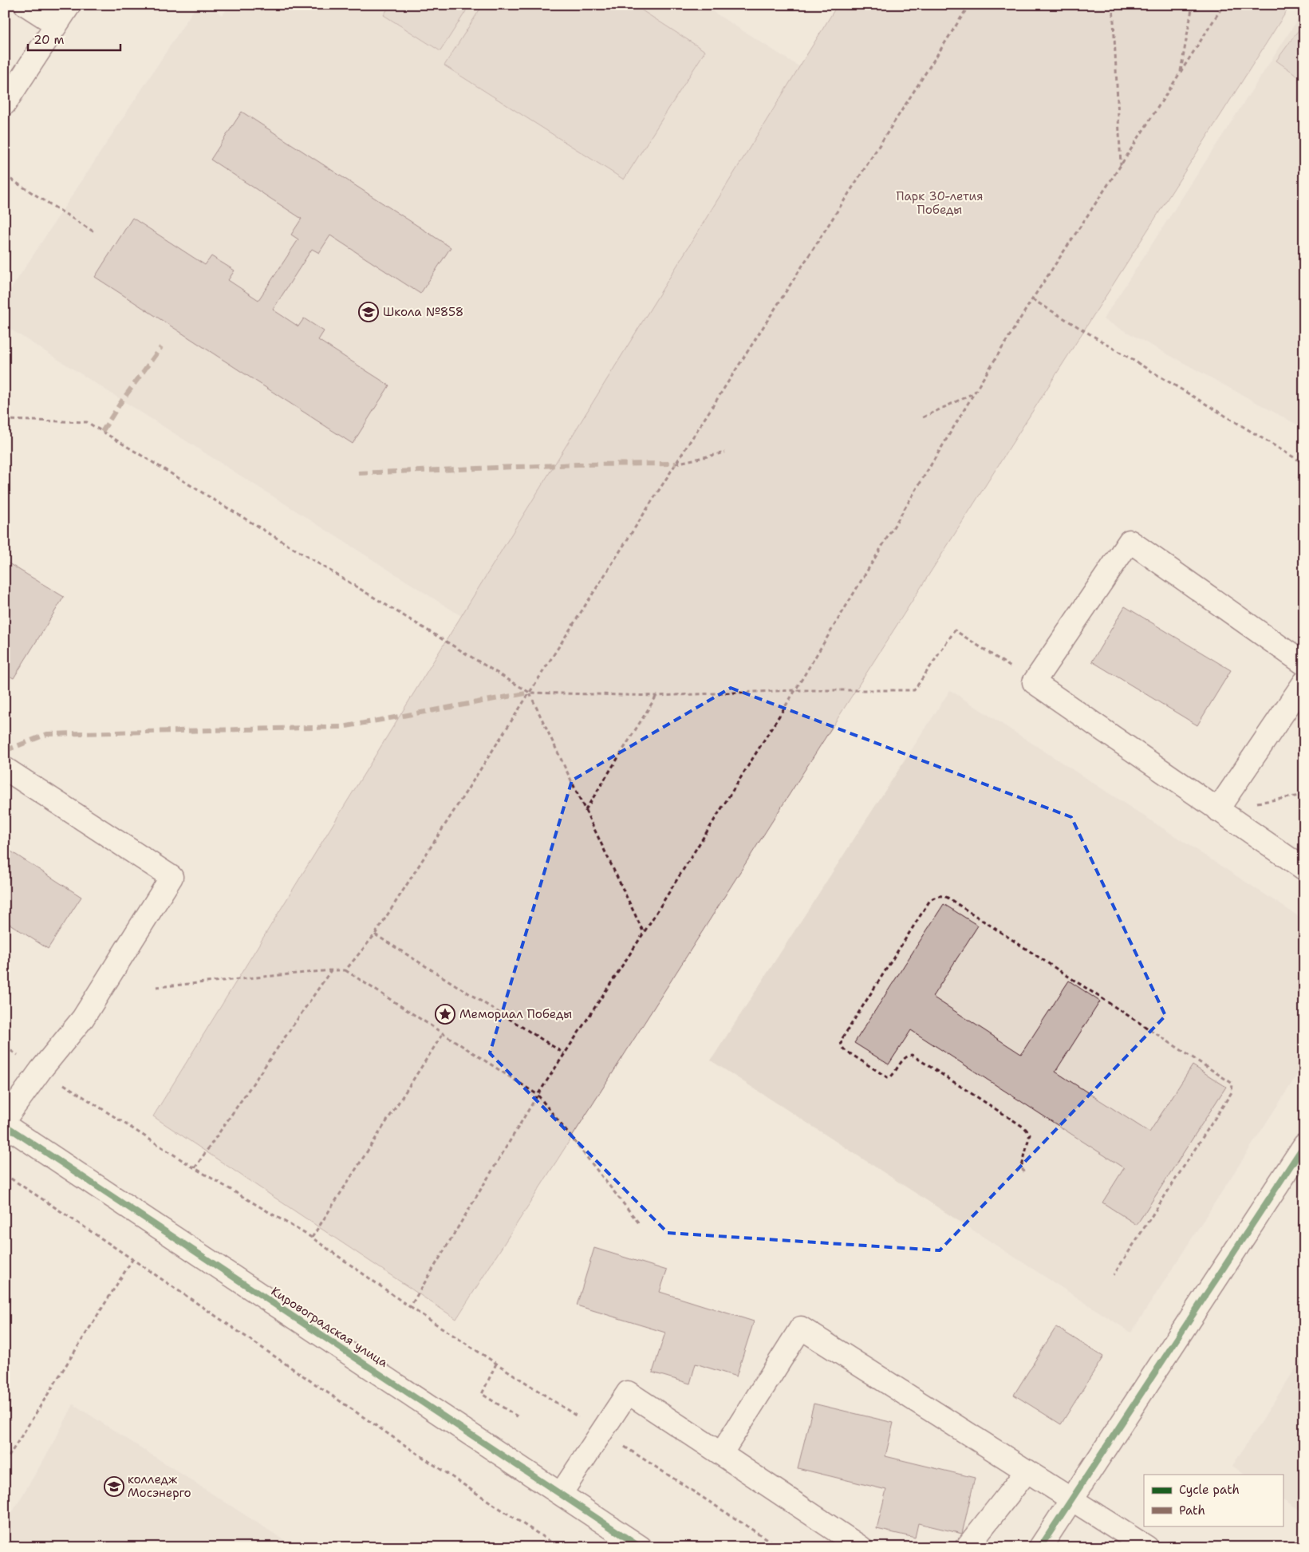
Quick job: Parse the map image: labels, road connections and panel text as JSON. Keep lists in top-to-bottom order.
{
  "streets": {
    "street": ["Кировоградская улица"]
  },
  "parks": ["Парк 30-летия Победы"],
  "places": {
    "school or university": ["Школа №858", "колледж Мосэнерго"],
    "place": ["Мемориал Победы"]
  },
  "legend": ["Cycle path", "Path"],
  "scale_bar": "20 m"
}
